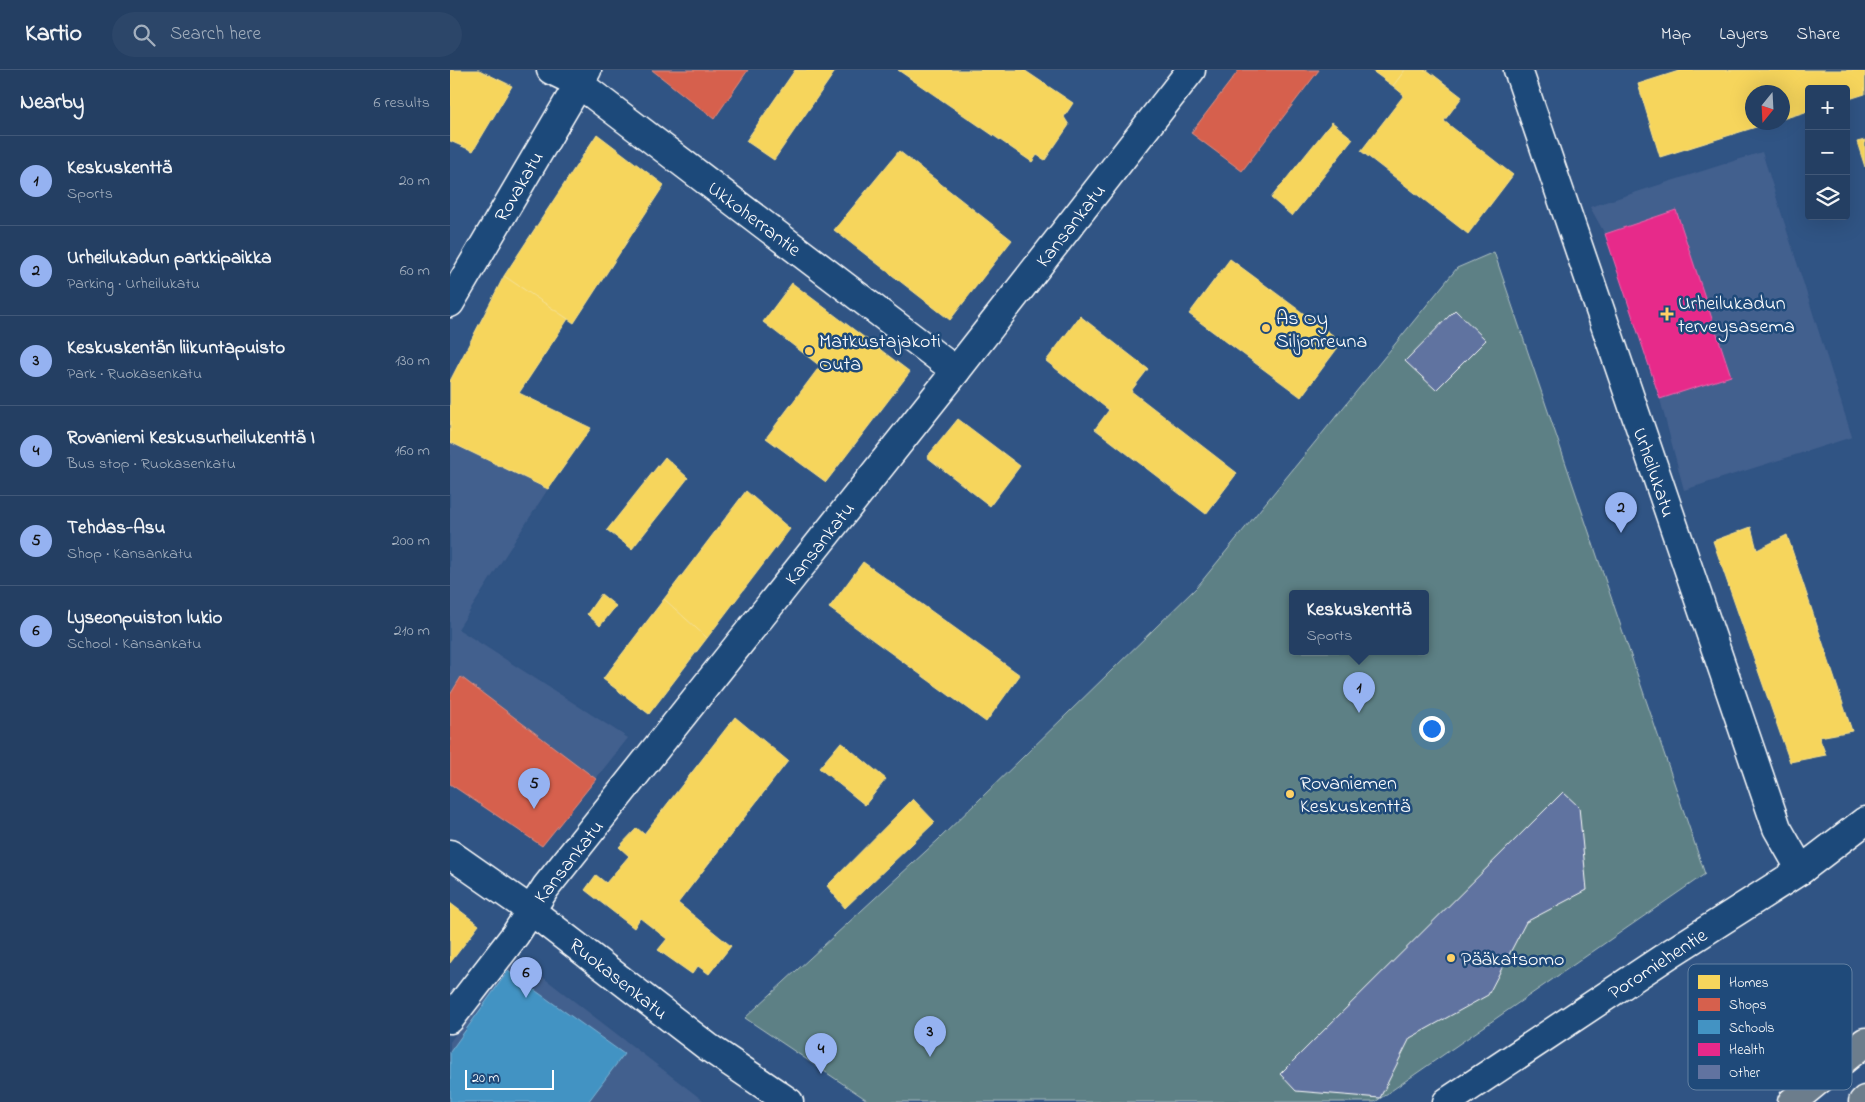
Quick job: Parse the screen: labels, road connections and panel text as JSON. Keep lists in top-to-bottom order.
{
  "streets": {
    "street": [
      "Rovakatu",
      "Ukkoherrantie",
      "Kansankatu",
      "Urheilukatu",
      "Poromiehentie",
      "Ruokasenkatu"
    ]
  },
  "crossings": [
    ["Rovakatu", "Ukkoherrantie"],
    ["Ukkoherrantie", "Kansankatu"],
    ["Kansankatu", "Ruokasenkatu"],
    ["Urheilukatu", "Poromiehentie"]
  ],
  "places": {
    "health": ["Urheilukadun terveysasema"],
    "other": [
      "As Oy Siljonreuna",
      "Matkustajakoti Outa",
      "Rovaniemen Keskuskenttä",
      "Pääkatsomo"
    ]
  },
  "legend": [
    "Homes",
    "Shops",
    "Schools",
    "Health",
    "Other"
  ],
  "scale_bar": "20 m",
  "north": "bottom",
  "page": {
    "header": "Kartio",
    "search": "Search here",
    "nav": ["Map", "Layers", "Share"],
    "heading": ["Nearby", "6 results"],
    "map_buttons": ["+", "−"],
    "list": [
      {
        "mark": "1",
        "name": "Keskuskenttä",
        "note": "Sports",
        "value": "20 m"
      },
      {
        "mark": "2",
        "name": "Urheilukadun parkkipaikka",
        "note": "Parking · Urheilukatu",
        "value": "60 m"
      },
      {
        "mark": "3",
        "name": "Keskuskentän liikuntapuisto",
        "note": "Park · Ruokasenkatu",
        "value": "130 m"
      },
      {
        "mark": "4",
        "name": "Rovaniemi Keskusurheilukenttä I",
        "note": "Bus stop · Ruokasenkatu",
        "value": "160 m"
      },
      {
        "mark": "5",
        "name": "Tehdas-Asu",
        "note": "Shop · Kansankatu",
        "value": "200 m"
      },
      {
        "mark": "6",
        "name": "Lyseonpuiston lukio",
        "note": "School · Kansankatu",
        "value": "210 m"
      }
    ],
    "pins": [
      "2",
      "1",
      "5",
      "6",
      "3",
      "4"
    ],
    "popup": ["Keskuskenttä", "Sports"],
    "scale": "20 m"
  }
}
